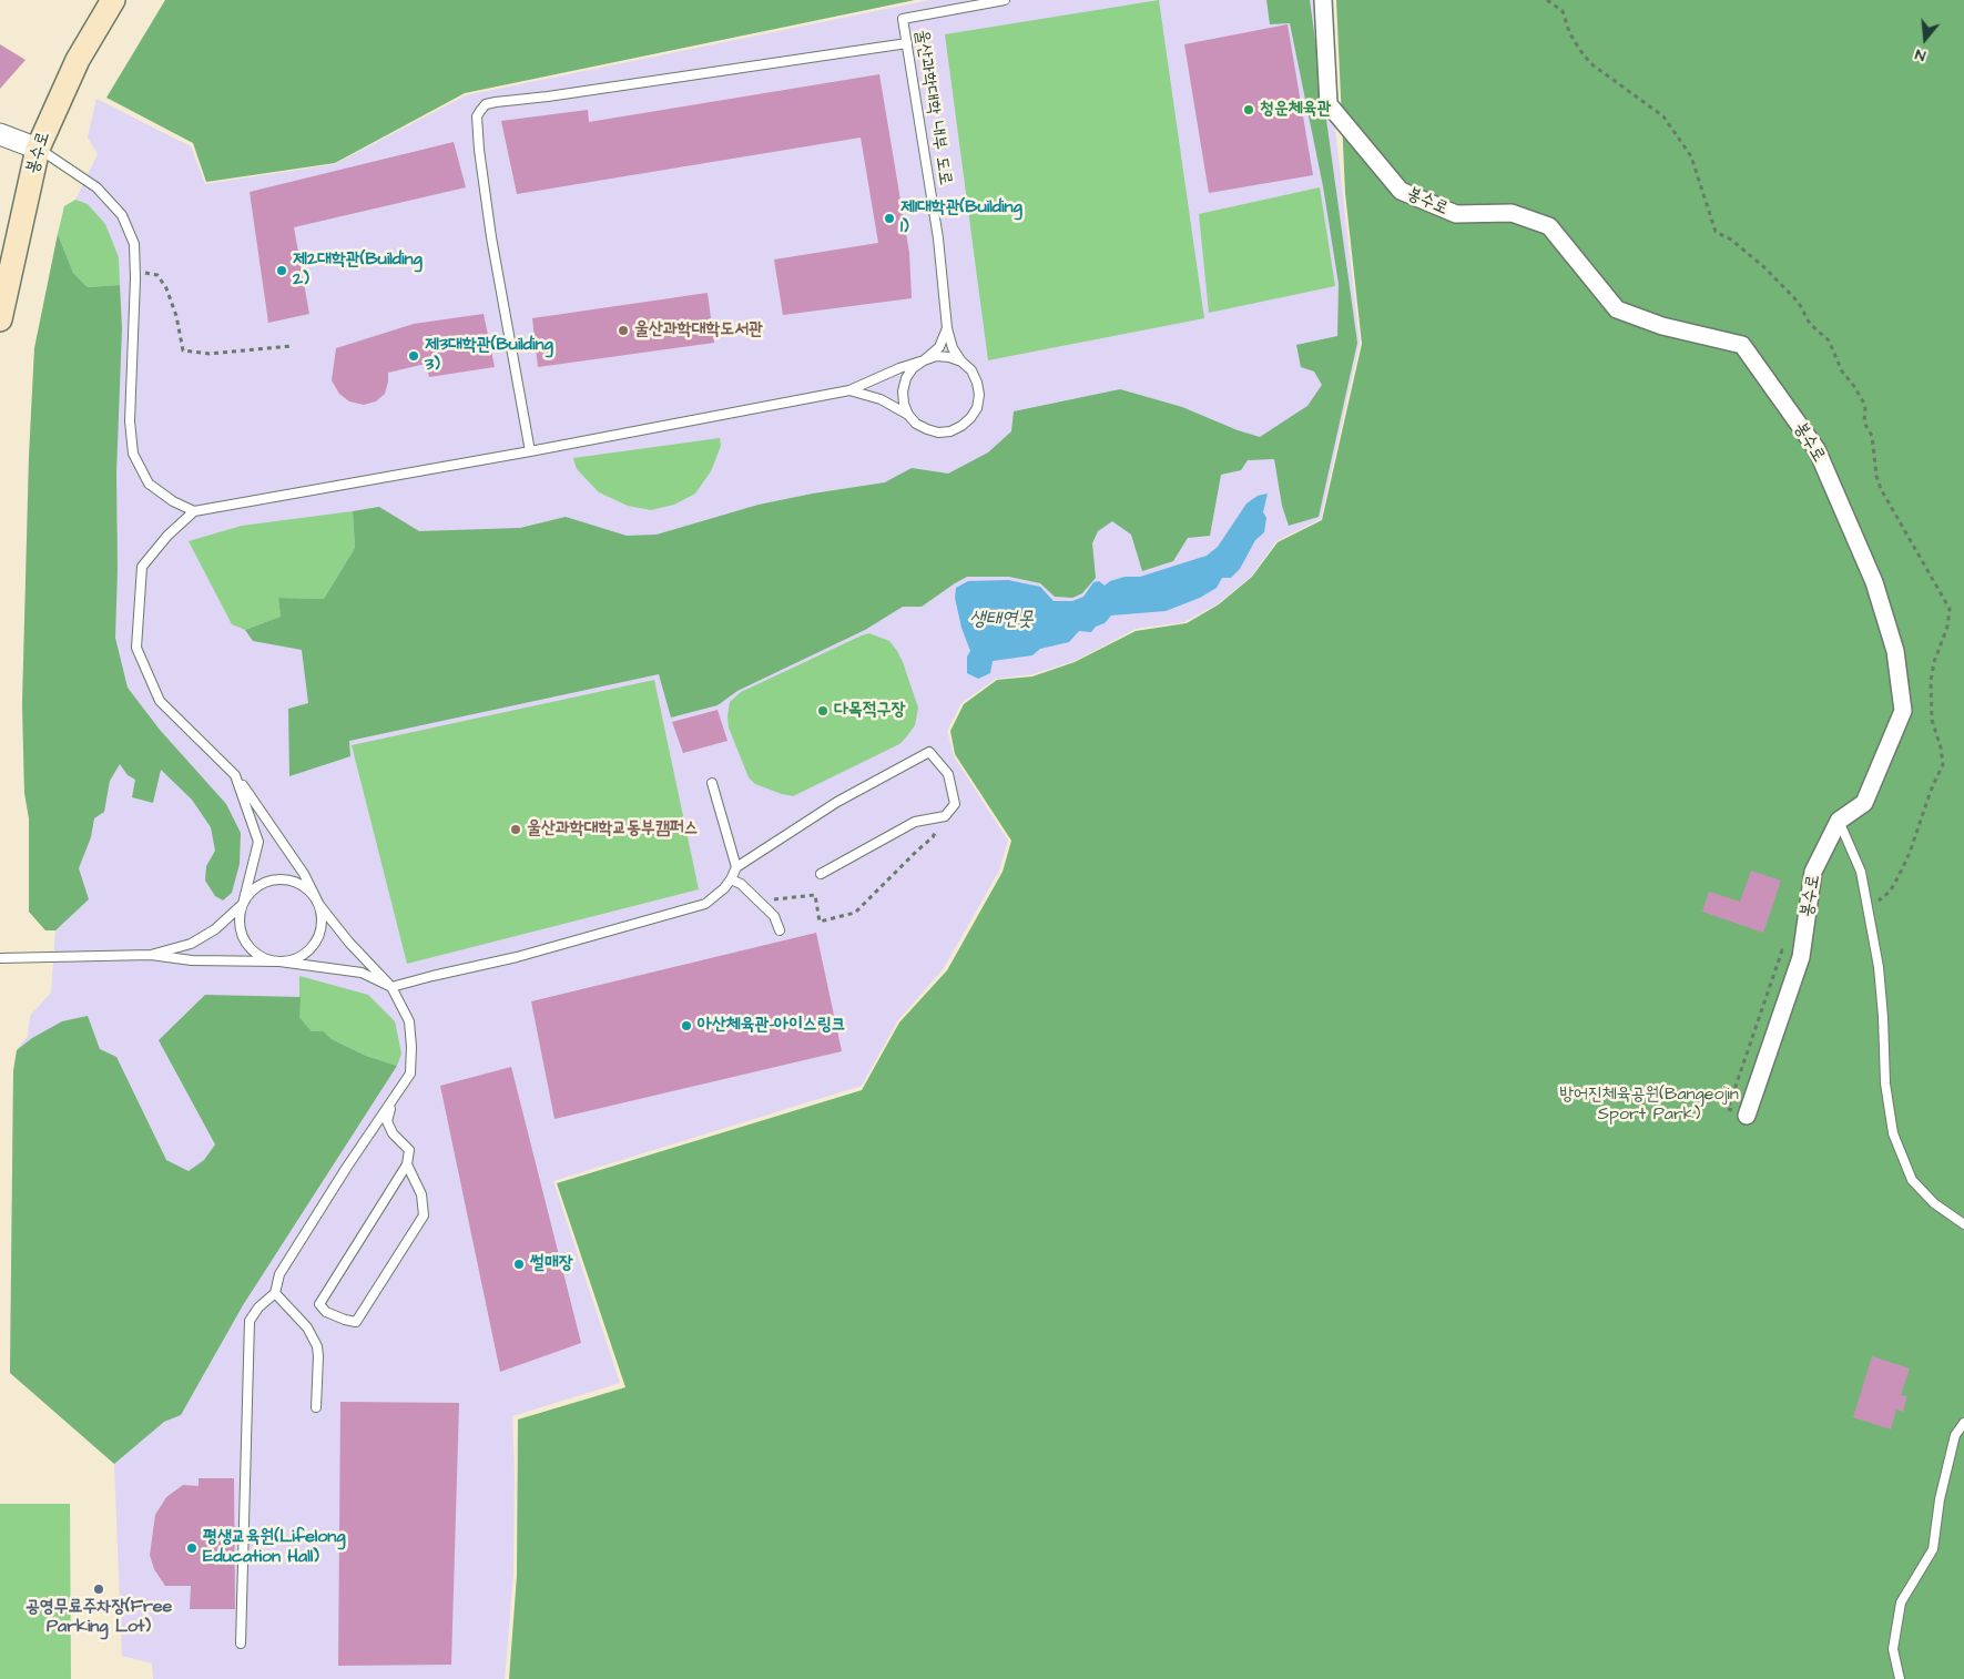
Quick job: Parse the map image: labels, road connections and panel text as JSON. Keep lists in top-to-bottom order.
{
  "streets": {
    "main road": ["봉수로"],
    "lane": ["울산과학대학 내부 도로"]
  },
  "water": ["생태연못"],
  "parks": ["방어진체육공원(Bangeojin Sport Park)"],
  "places": [
    "청운체육관",
    "제1대학관(Building 1)",
    "제2대학관(Building 2)",
    "울산과학대학도서관",
    "제3대학관(Building 3)",
    "다목적구장",
    "울산과학대학교동부캠퍼스",
    "아산체육관-아이스링크",
    "썰매장",
    "평생교육원(Lifelong Education Hall)",
    "공영무료주차장(Free Parking Lot)"
  ],
  "north": "bottom"
}
